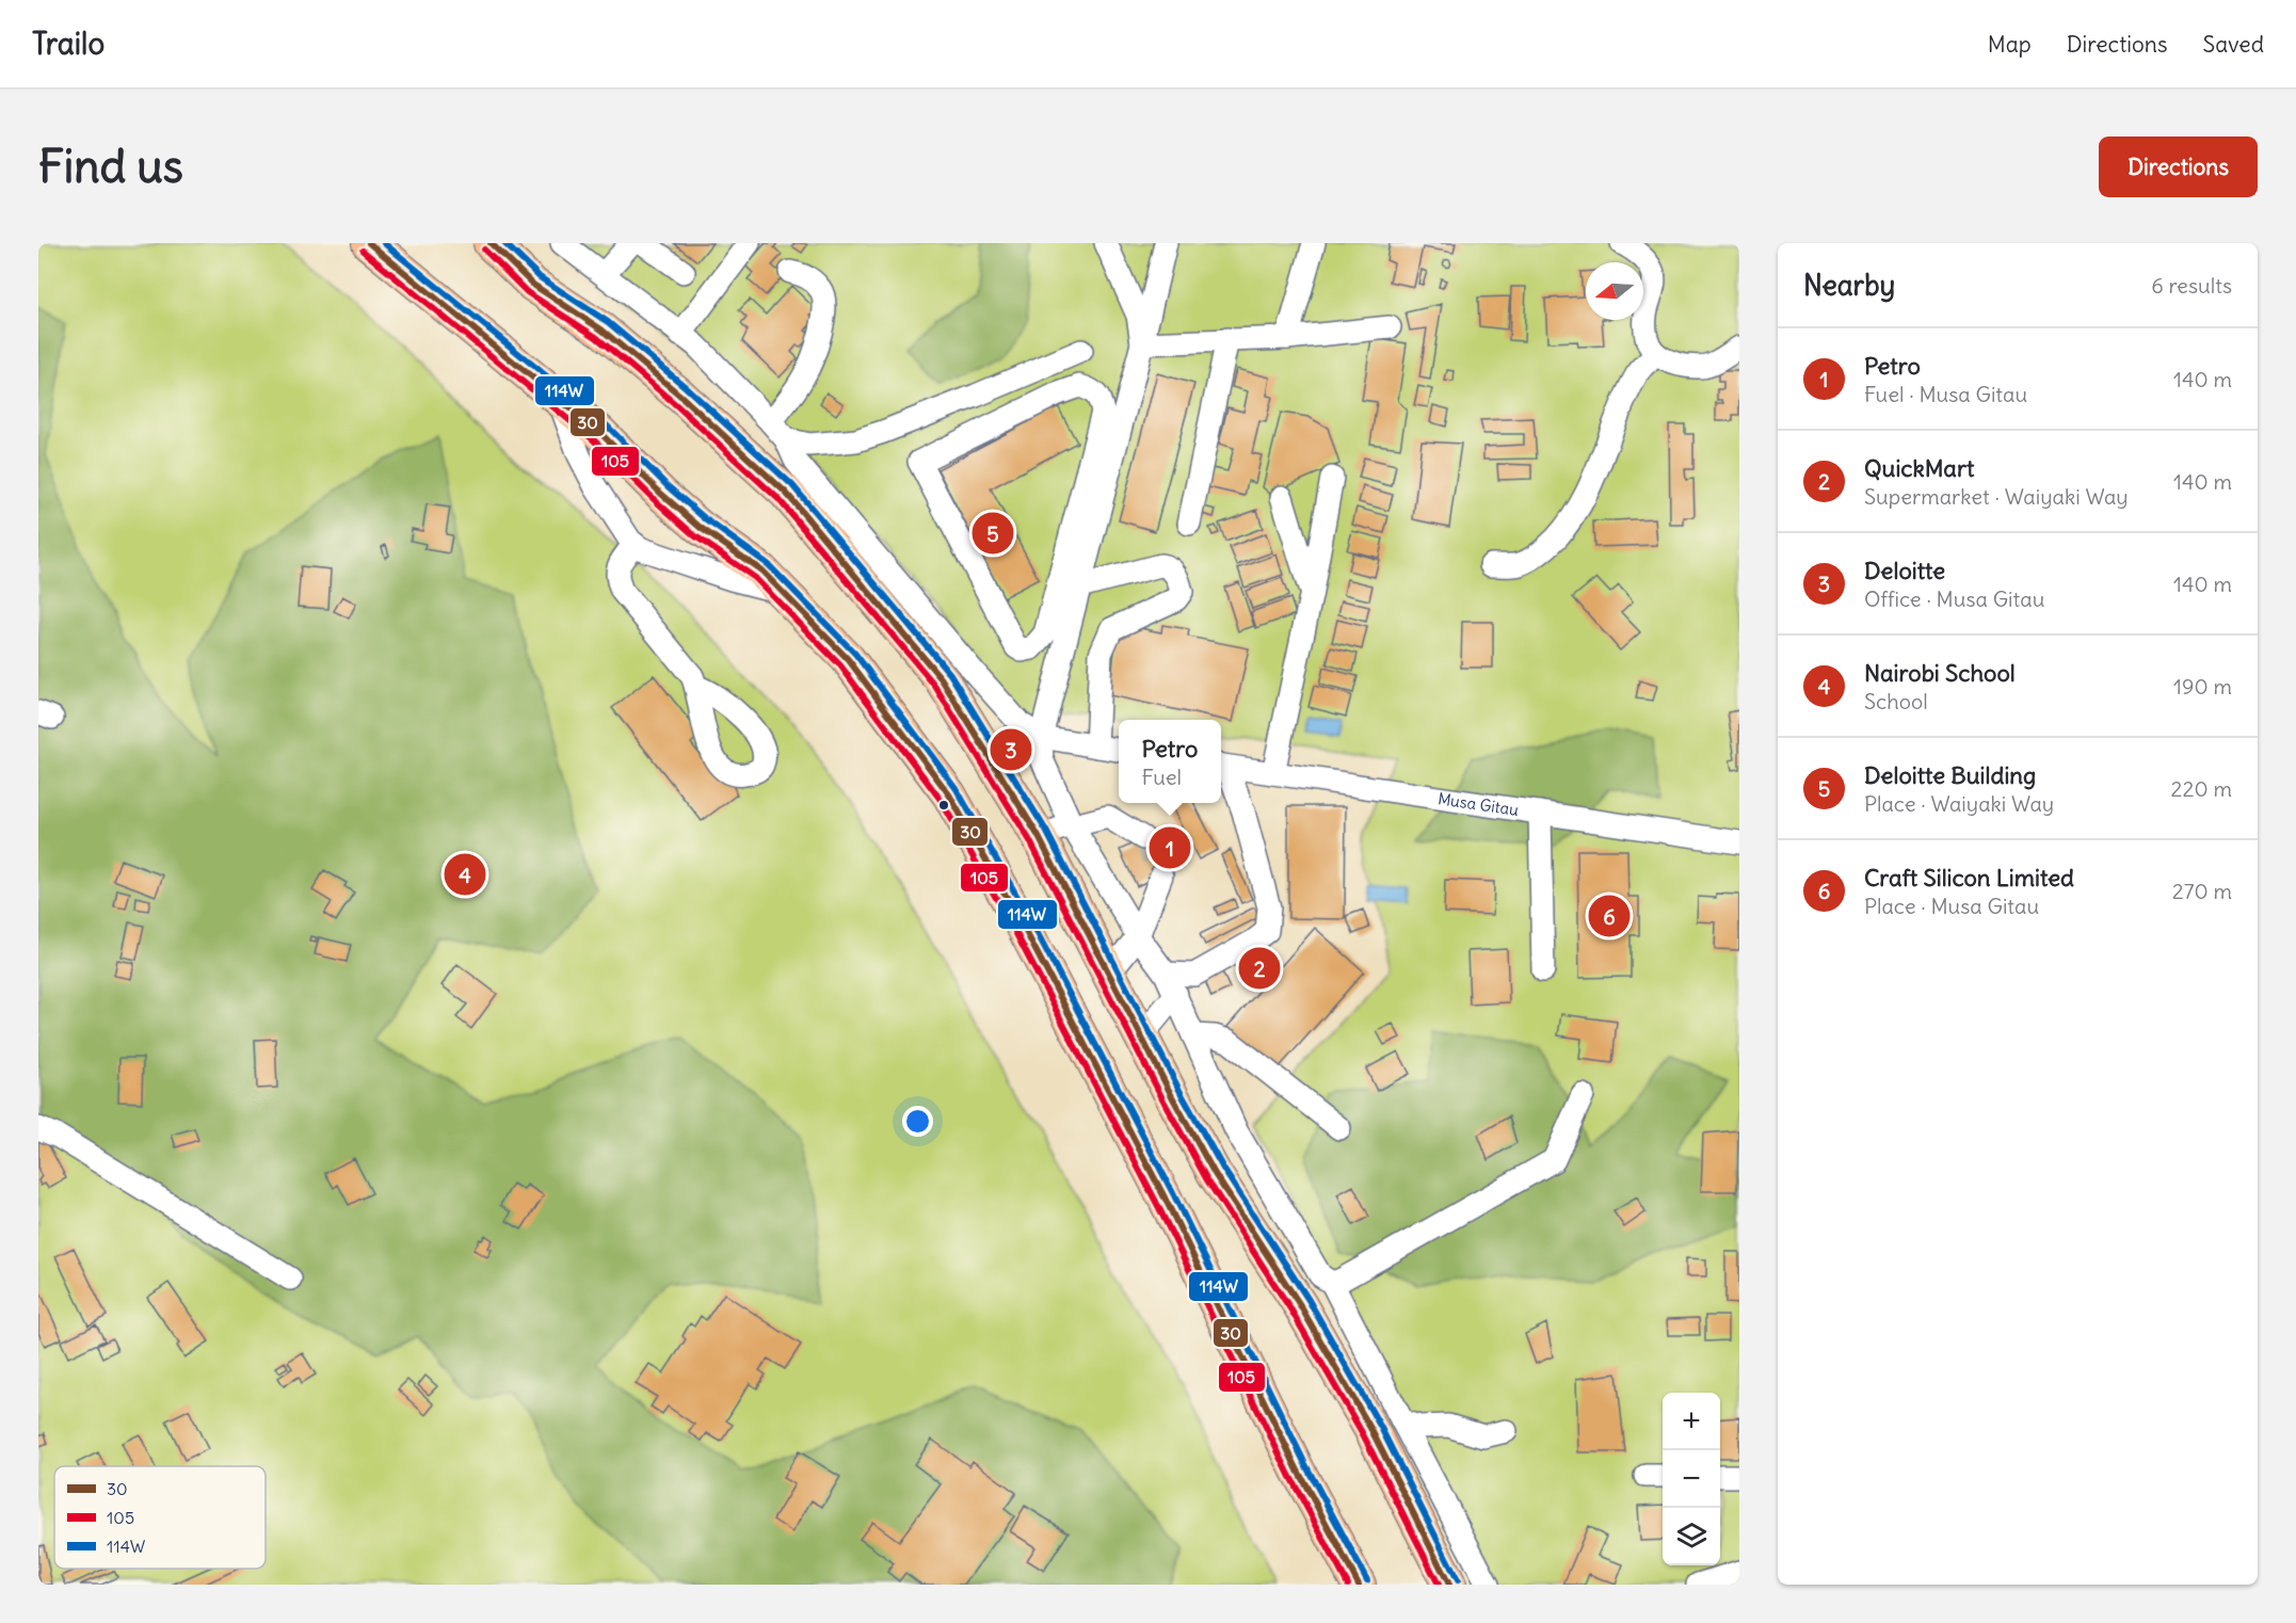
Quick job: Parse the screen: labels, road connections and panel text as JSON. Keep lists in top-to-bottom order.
{
  "streets": {
    "street": ["Musa Gitau"]
  },
  "lines": ["transit line 30", "transit line 114W", "transit line 105"],
  "legend": ["30", "105", "114W"],
  "north": "left",
  "page": {
    "header": "Trailo",
    "nav": ["Map", "Directions", "Saved"],
    "buttons": "Directions",
    "title": "Find us",
    "heading": ["Nearby", "6 results"],
    "list": [
      {
        "mark": "1",
        "name": "Petro",
        "note": "Fuel · Musa Gitau",
        "value": "140 m"
      },
      {
        "mark": "2",
        "name": "QuickMart",
        "note": "Supermarket · Waiyaki Way",
        "value": "140 m"
      },
      {
        "mark": "3",
        "name": "Deloitte",
        "note": "Office · Musa Gitau",
        "value": "140 m"
      },
      {
        "mark": "4",
        "name": "Nairobi School",
        "note": "School",
        "value": "190 m"
      },
      {
        "mark": "5",
        "name": "Deloitte Building",
        "note": "Place · Waiyaki Way",
        "value": "220 m"
      },
      {
        "mark": "6",
        "name": "Craft Silicon Limited",
        "note": "Place · Musa Gitau",
        "value": "270 m"
      }
    ],
    "pins": [
      "5",
      "3",
      "1",
      "4",
      "6",
      "2"
    ],
    "popup": ["Petro", "Fuel"],
    "map_buttons": ["+", "−"]
  }
}
